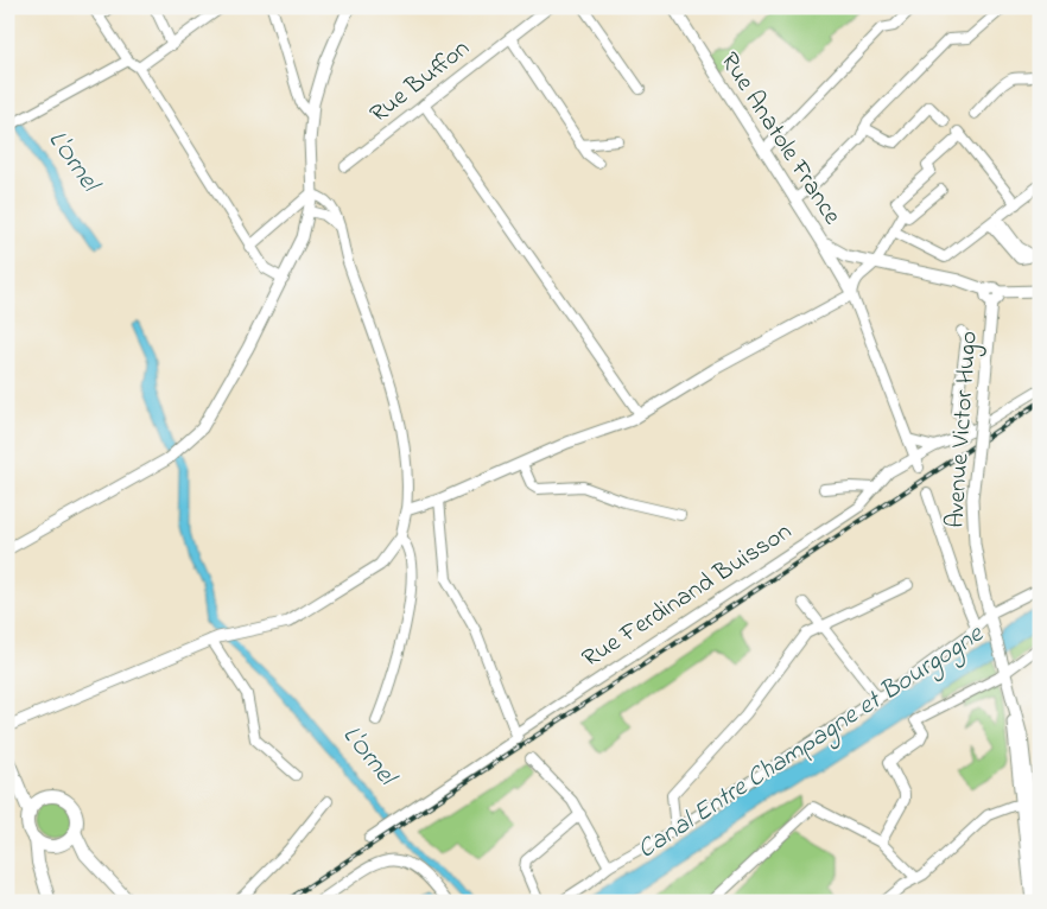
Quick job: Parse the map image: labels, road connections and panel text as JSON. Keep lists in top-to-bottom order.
{
  "streets": {
    "street": [
      "Rue Buffon",
      "Rue Anatole France",
      "Avenue Victor Hugo",
      "Rue Ferdinand Buisson"
    ]
  },
  "crossings": [
    ["Rue Anatole France", "Rue Ferdinand Buisson"]
  ],
  "water": ["L'Ornel", "Canal Entre Champagne et Bourgogne"]
}
